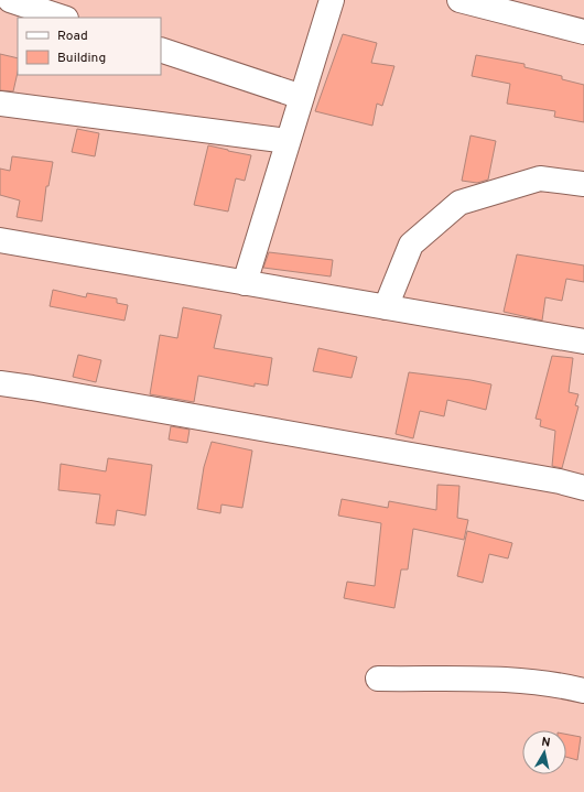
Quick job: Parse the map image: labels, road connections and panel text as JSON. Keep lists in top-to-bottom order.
{
  "legend": ["Road", "Building"],
  "north": "top"
}
